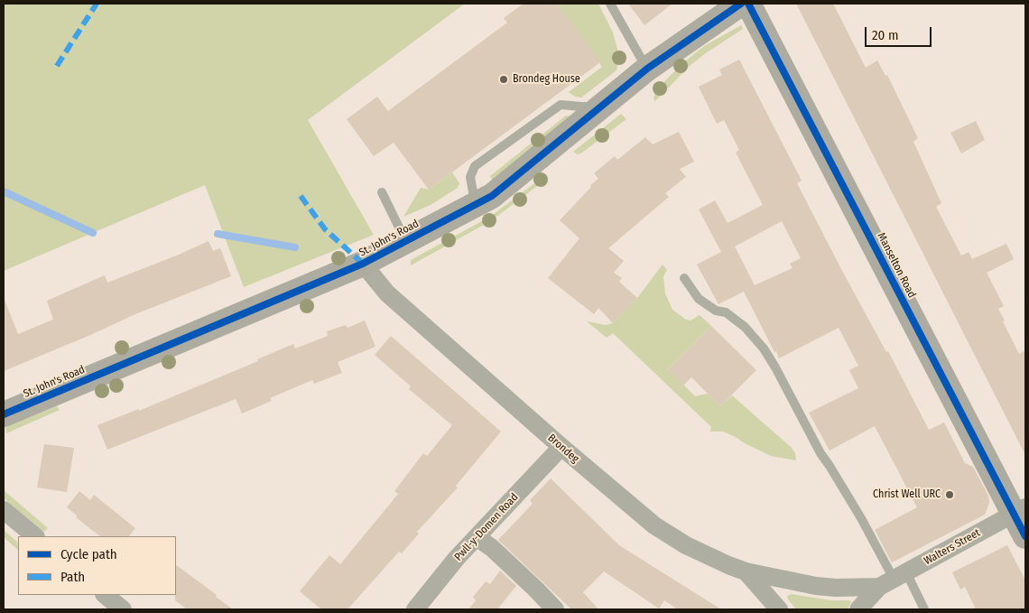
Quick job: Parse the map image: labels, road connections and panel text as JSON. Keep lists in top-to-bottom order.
{
  "streets": {
    "street": [
      "St. John's Road",
      "Manselton Road",
      "Brondeg",
      "Pwll-y-Domen Road",
      "Walters Street"
    ]
  },
  "crossings": [
    ["St. John's Road", "Brondeg"],
    ["Manselton Road", "Walters Street"],
    ["Brondeg", "Pwll-y-Domen Road"],
    ["Brondeg", "Walters Street"]
  ],
  "places": ["Brondeg House", "Christ Well URC"],
  "legend": ["Cycle path", "Path"],
  "scale_bar": "20 m"
}
